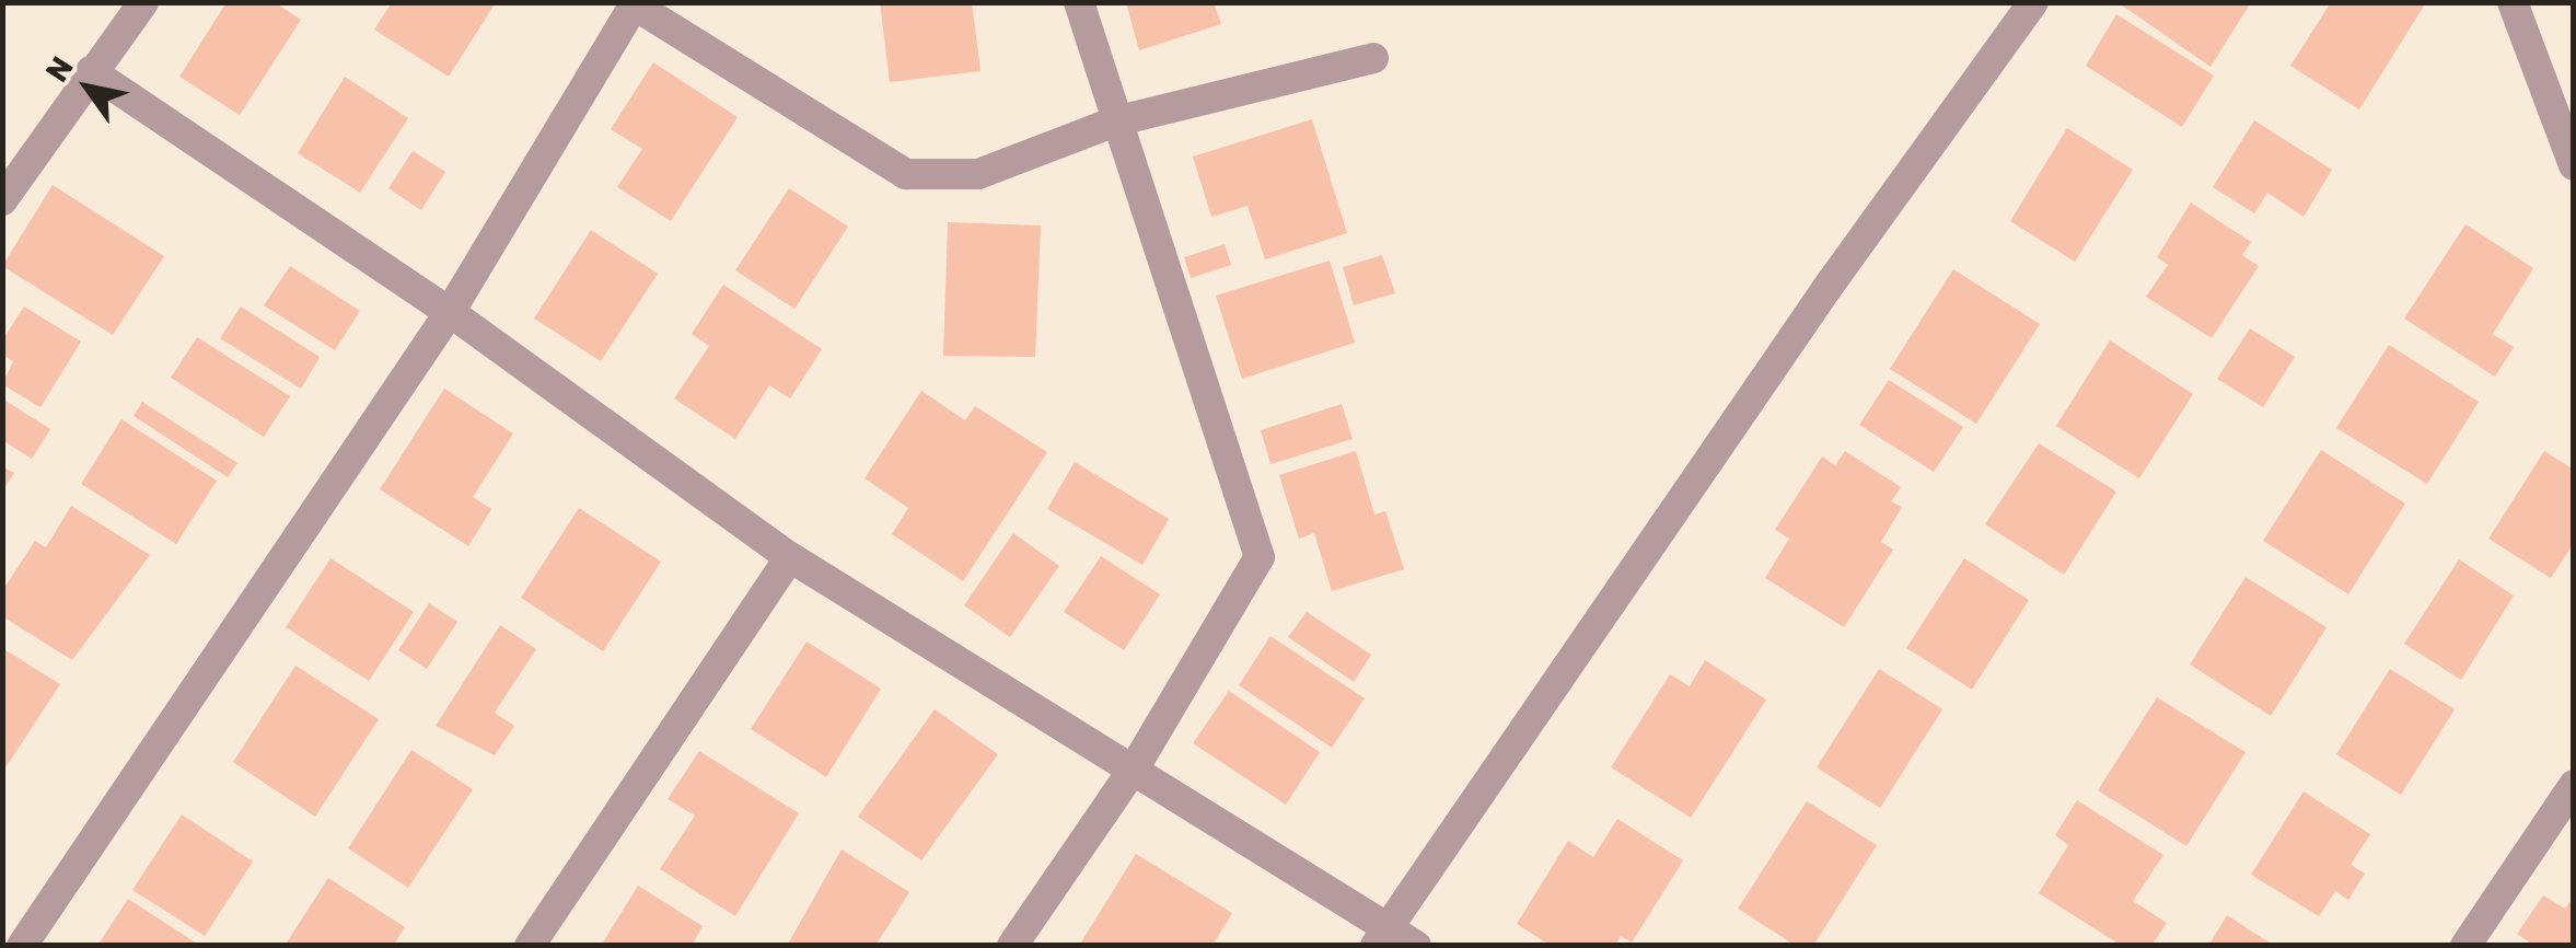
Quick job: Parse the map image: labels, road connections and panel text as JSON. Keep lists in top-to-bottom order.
{
  "north": "top left"
}
